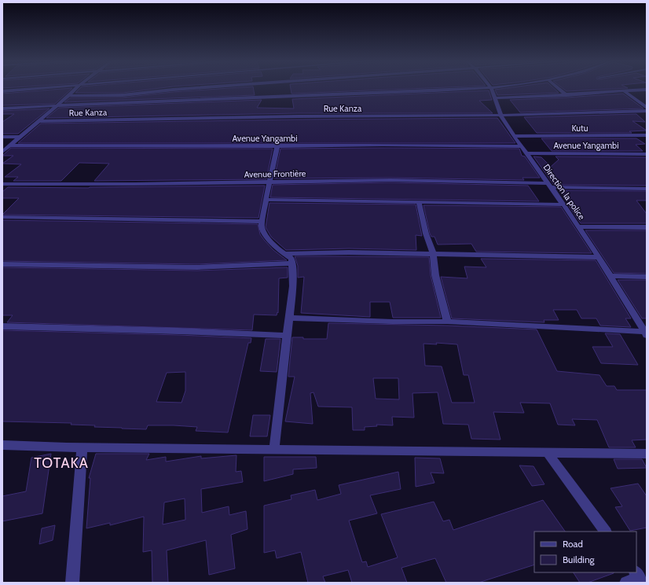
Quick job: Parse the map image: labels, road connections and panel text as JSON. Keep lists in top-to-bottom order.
{
  "streets": {
    "street": [
      "Rue Kanza",
      "Kutu",
      "Avenue Yangambi",
      "Avenue Frontière",
      "Direction la police"
    ]
  },
  "crossings": [
    ["Rue Kanza", "Direction la police"],
    ["Kutu", "Direction la police"],
    ["Avenue Yangambi", "Direction la police"],
    ["Avenue Frontière", "Direction la police"]
  ],
  "districts": ["TOTAKA"],
  "legend": ["Road", "Building"]
}
